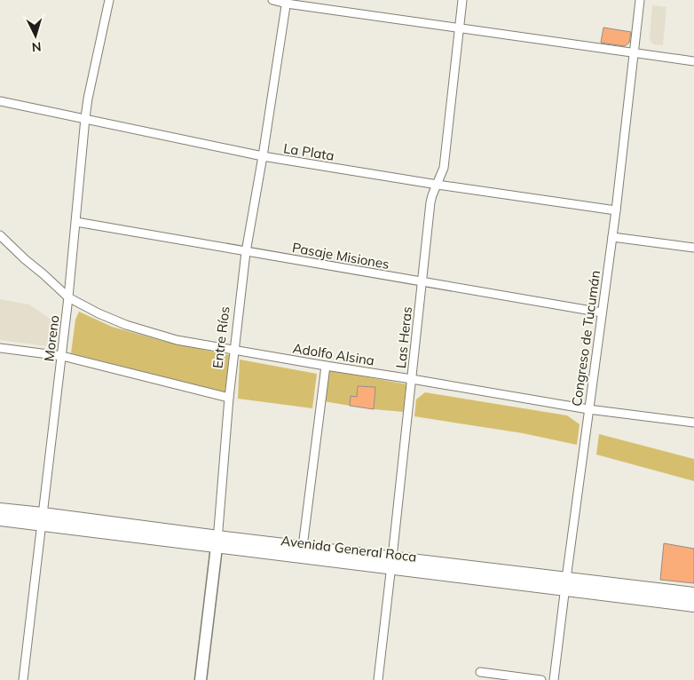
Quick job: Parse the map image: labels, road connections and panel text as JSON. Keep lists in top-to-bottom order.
{
  "streets": {
    "main road": ["Avenida General Roca"],
    "street": [
      "La Plata",
      "Pasaje Misiones",
      "Entre Ríos",
      "Las Heras",
      "Moreno",
      "Congreso de Tucumán",
      "Adolfo Alsina"
    ]
  },
  "crossings": [
    ["La Plata", "Entre Ríos"],
    ["La Plata", "Las Heras"],
    ["La Plata", "Moreno"],
    ["La Plata", "Congreso de Tucumán"],
    ["Pasaje Misiones", "Entre Ríos"],
    ["Pasaje Misiones", "Las Heras"],
    ["Pasaje Misiones", "Moreno"],
    ["Pasaje Misiones", "Congreso de Tucumán"],
    ["Entre Ríos", "Adolfo Alsina"],
    ["Entre Ríos", "Avenida General Roca"],
    ["Las Heras", "Adolfo Alsina"],
    ["Las Heras", "Avenida General Roca"],
    ["Moreno", "Adolfo Alsina"],
    ["Moreno", "Avenida General Roca"],
    ["Congreso de Tucumán", "Adolfo Alsina"],
    ["Congreso de Tucumán", "Avenida General Roca"]
  ],
  "north": "bottom"
}
